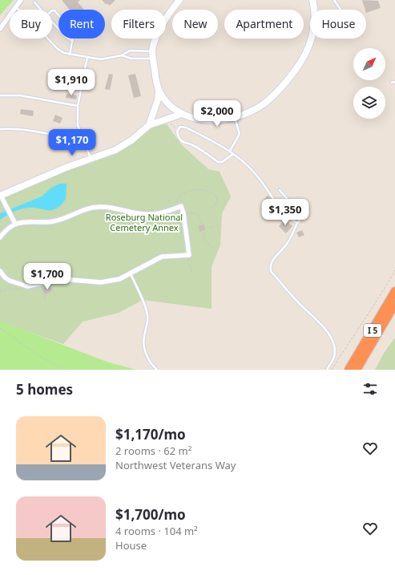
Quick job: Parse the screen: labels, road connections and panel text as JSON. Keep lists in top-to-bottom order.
{
  "streets": {
    "highway": ["I 5"]
  },
  "parks": ["Roseburg National Cemetery Annex"],
  "north": "top right",
  "page": {
    "chip": [
      "Buy",
      "Rent",
      "Filters",
      "New",
      "Apartment",
      "House"
    ],
    "price": [
      "$1,910",
      "$2,000",
      "$1,170",
      "$1,350",
      "$1,700"
    ],
    "heading": "5 homes",
    "list": [
      {
        "name": "$1,170/mo",
        "note": "2 rooms · 62 m² · Northwest Veterans Way"
      },
      {
        "name": "$1,700/mo",
        "note": "4 rooms · 104 m² · House"
      }
    ]
  }
}
